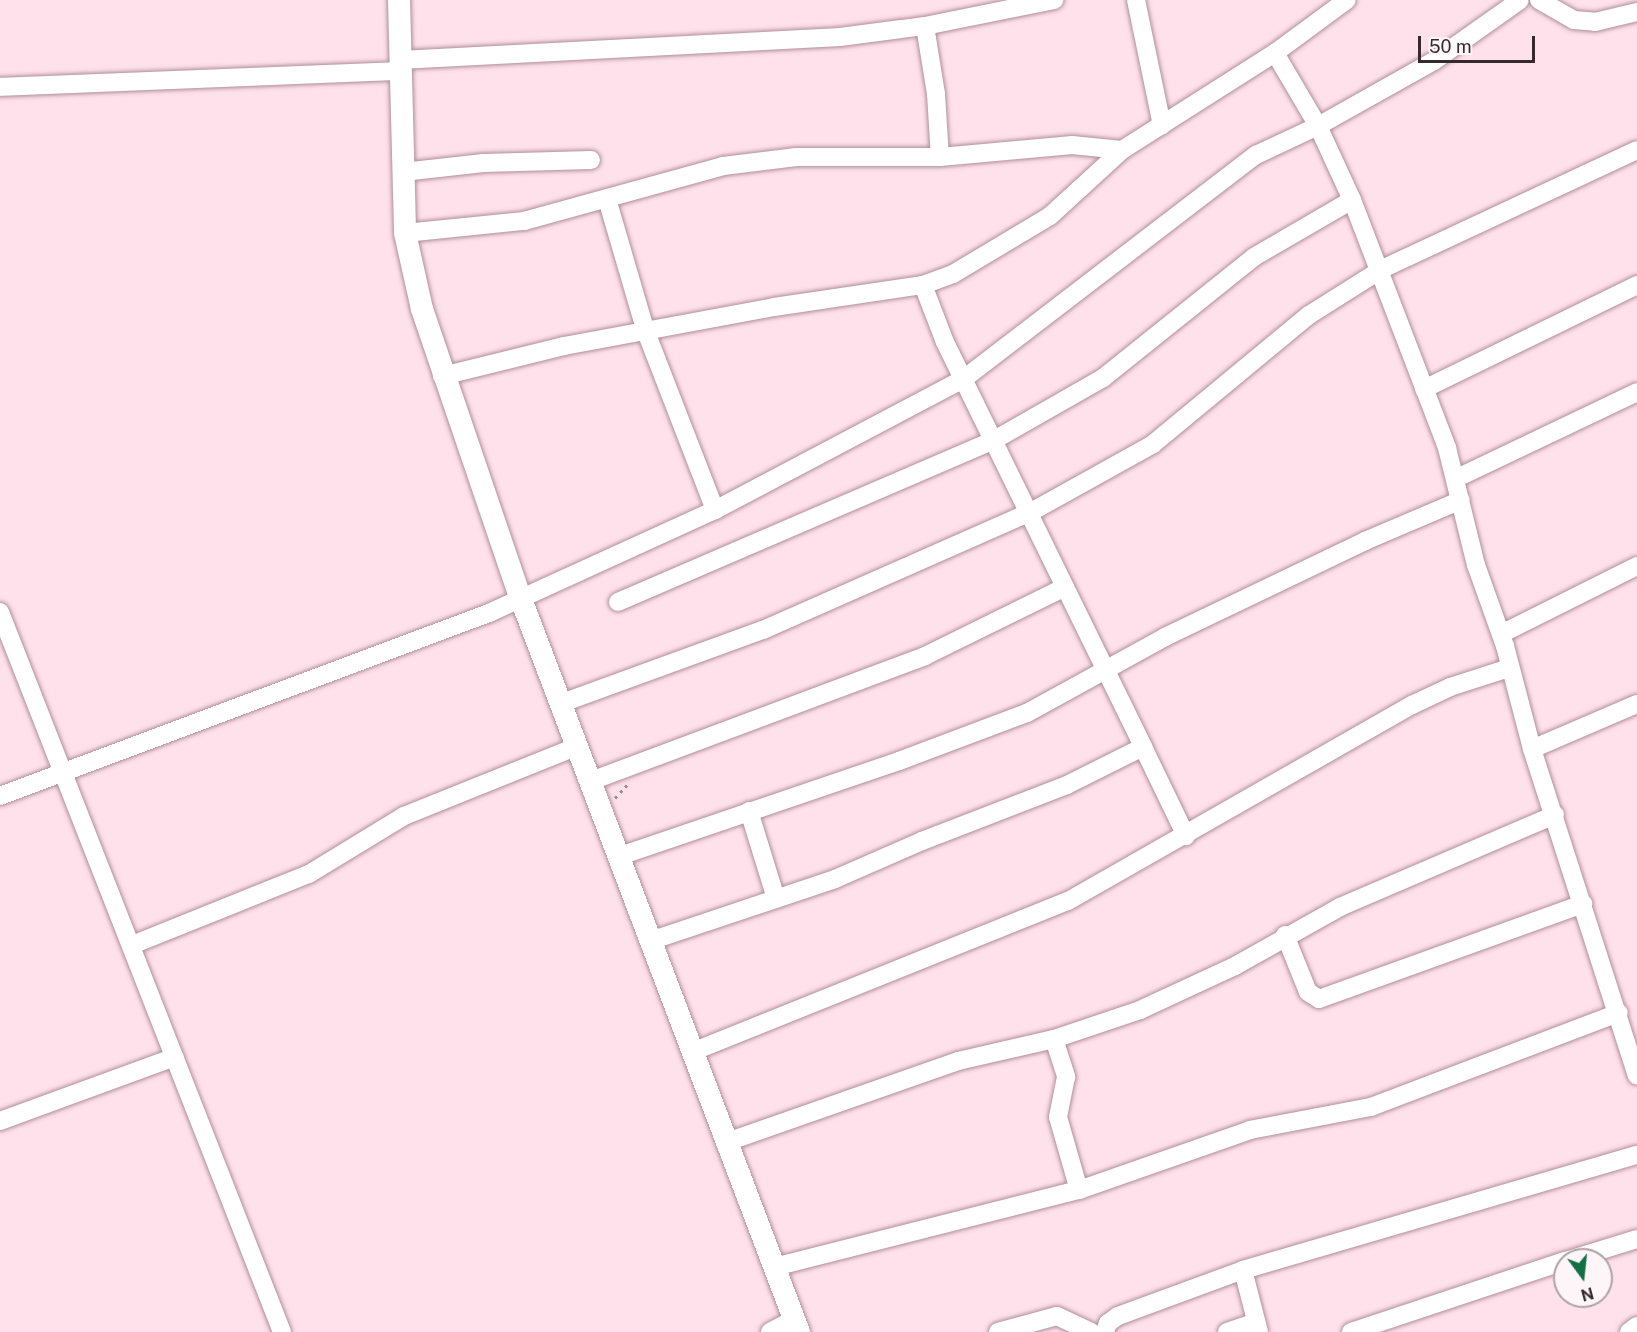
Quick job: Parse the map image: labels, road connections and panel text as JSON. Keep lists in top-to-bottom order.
{
  "scale_bar": "50 m",
  "north": "bottom"
}
